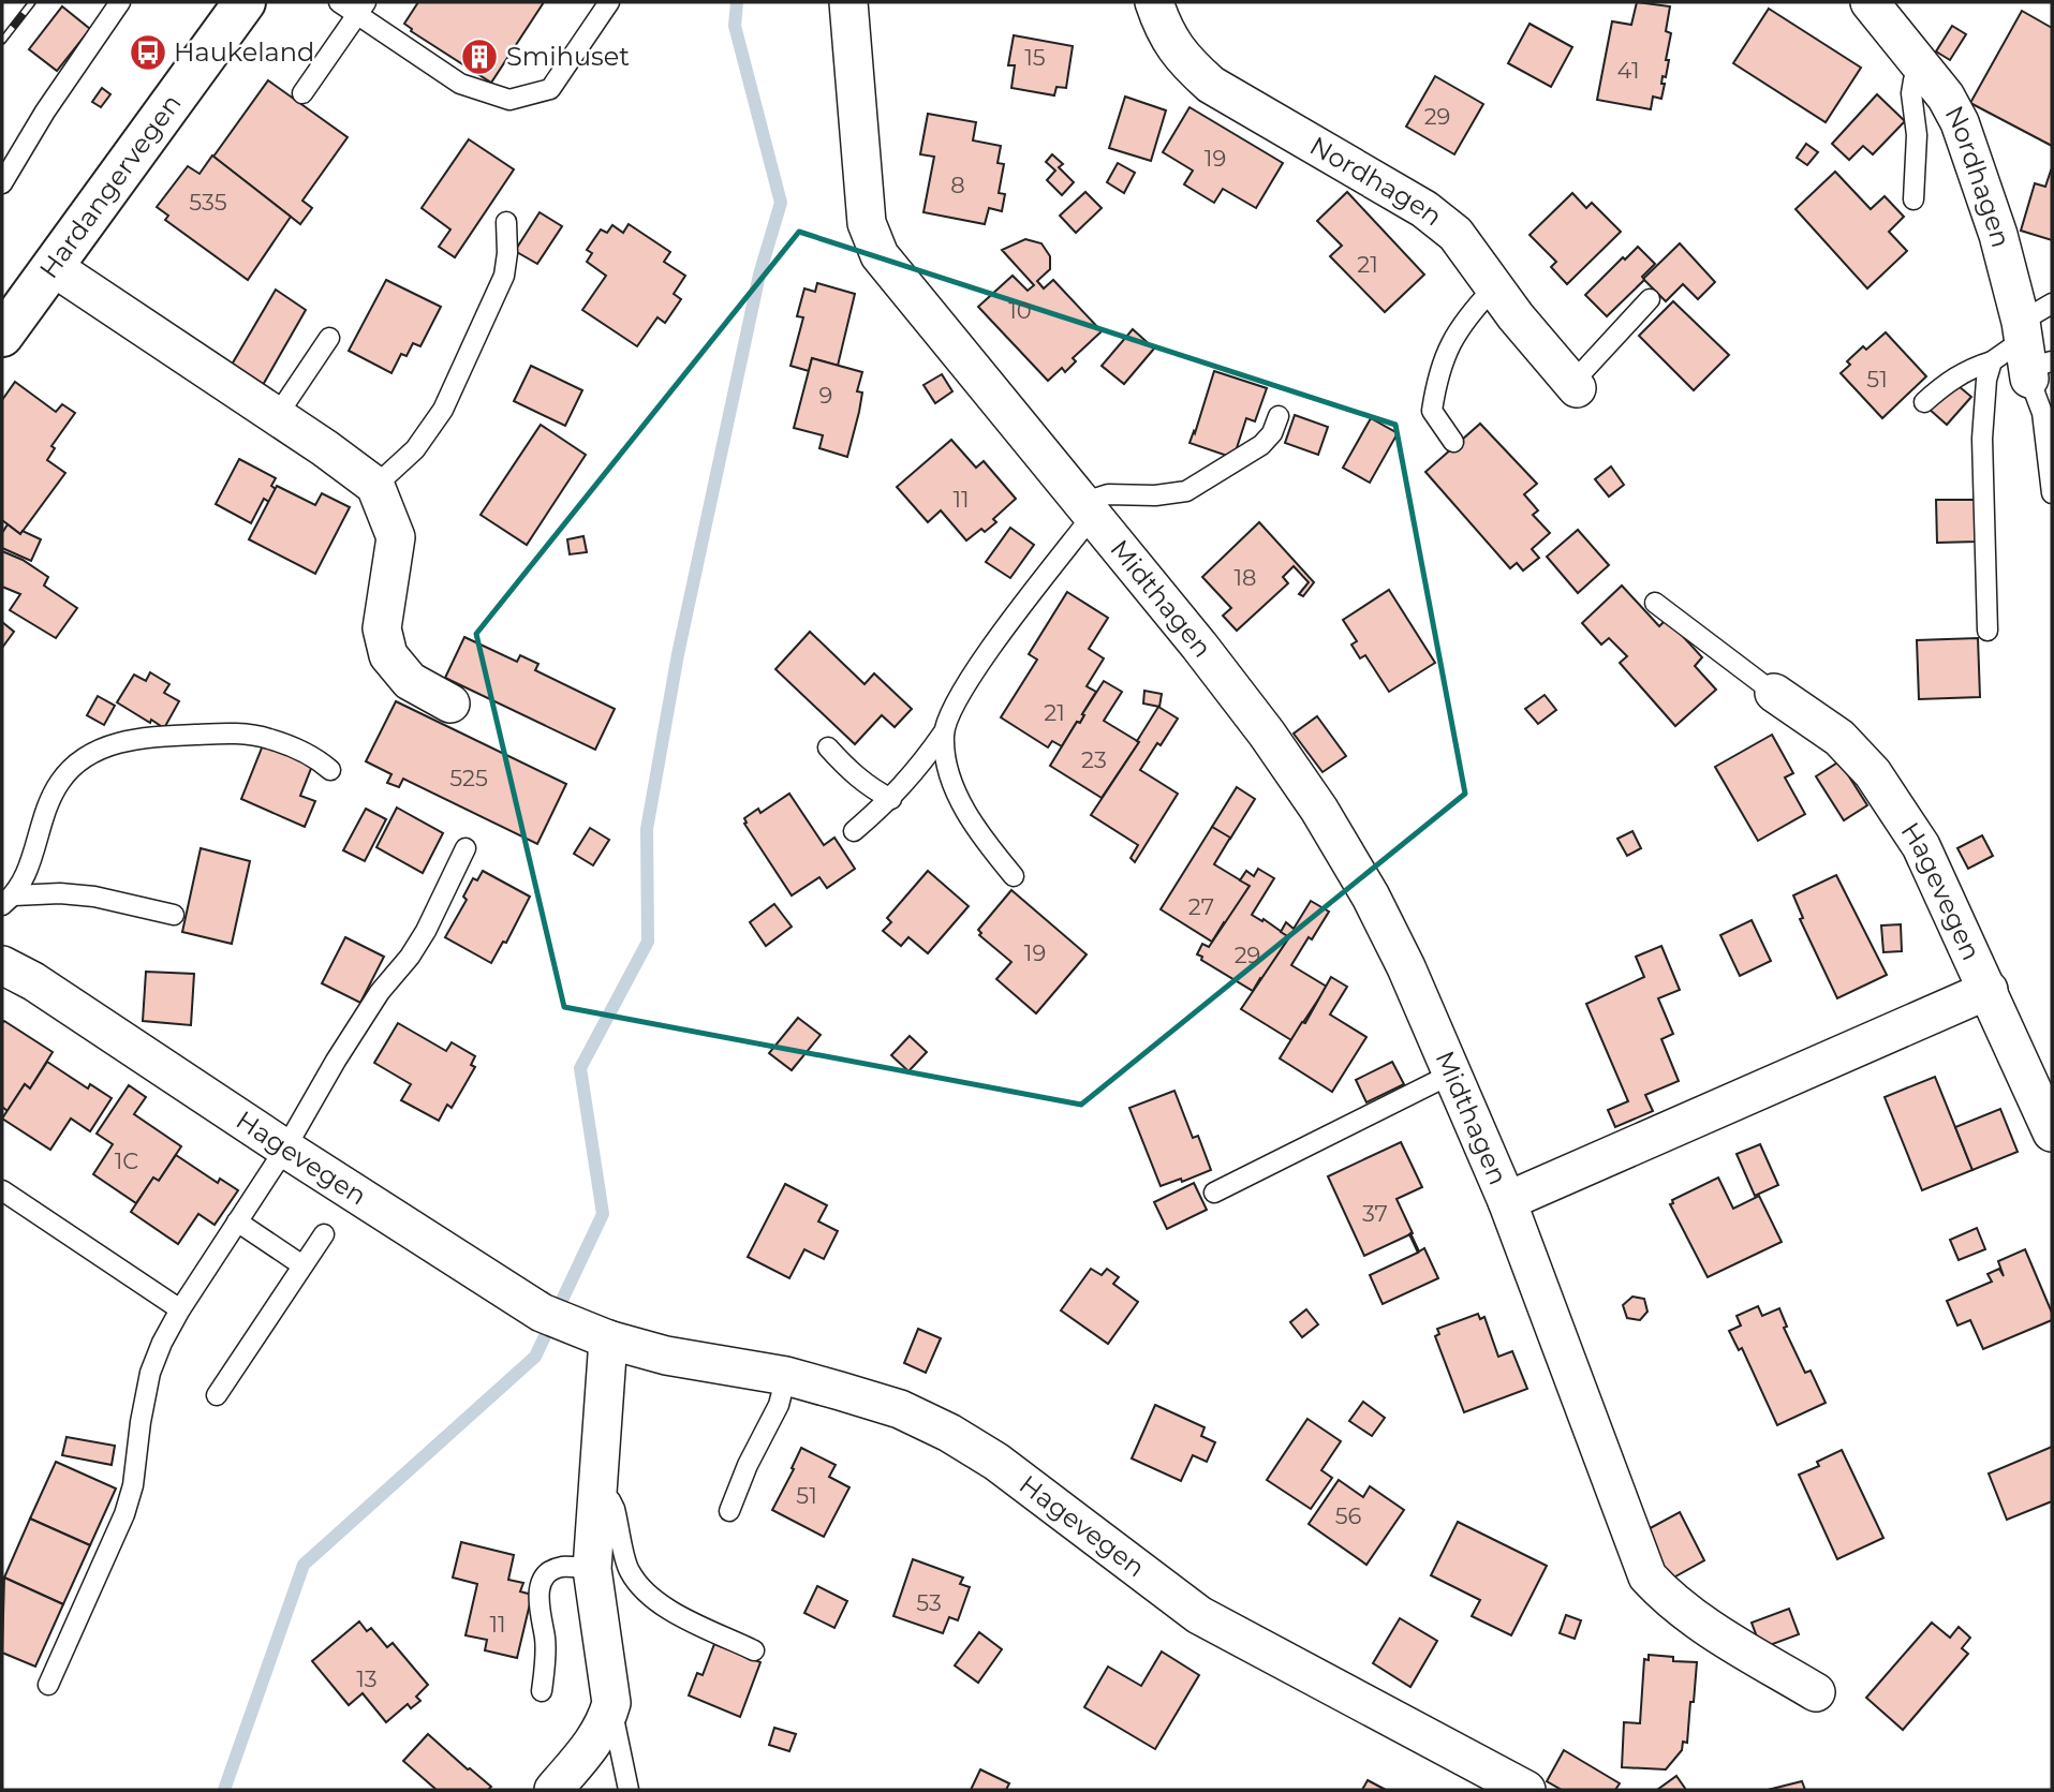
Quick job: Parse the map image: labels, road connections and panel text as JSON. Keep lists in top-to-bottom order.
{
  "streets": {
    "main road": ["Hardangervegen"],
    "street": ["Nordhagen", "Midthagen", "Hagevegen"]
  },
  "crossings": [
    ["Midthagen", "Hagevegen"]
  ],
  "places": {
    "bus stop": ["Haukeland"],
    "building": ["Smihuset"]
  },
  "house_numbers": [
    "15",
    "41",
    "29",
    "19",
    "8",
    "535",
    "21",
    "10",
    "51",
    "9",
    "11",
    "18",
    "21",
    "23",
    "525",
    "27",
    "19",
    "29",
    "1C",
    "37",
    "51",
    "56",
    "53",
    "11",
    "13"
  ]
}
